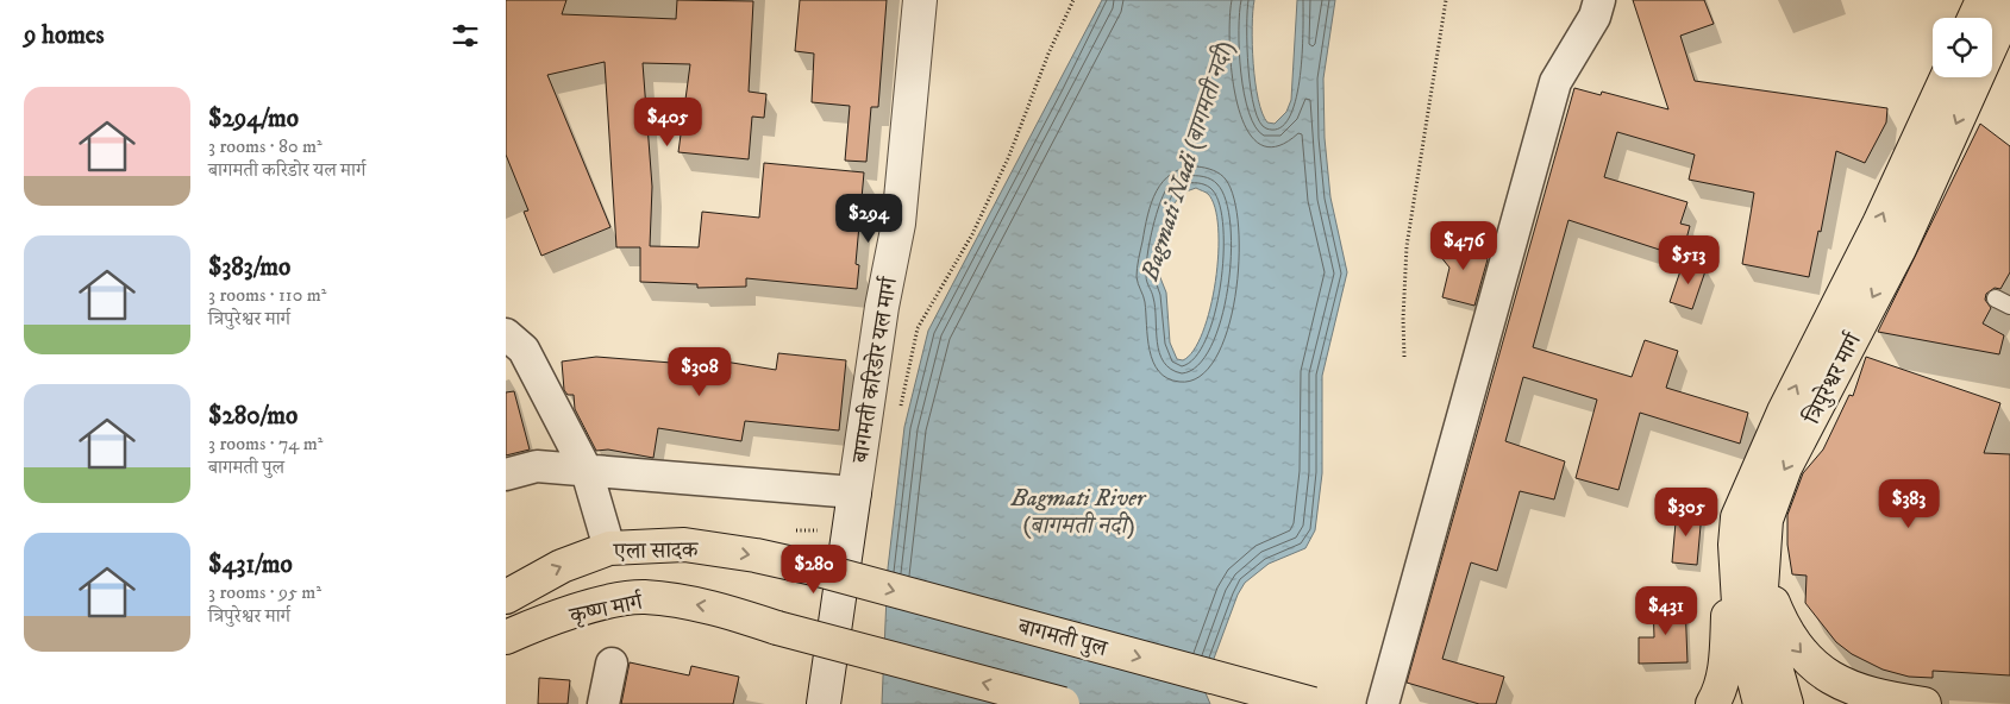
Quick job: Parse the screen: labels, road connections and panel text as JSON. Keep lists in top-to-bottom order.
{
  "streets": {
    "main road": [
      "त्रिपुरेश्वर मार्ग",
      "एला सादक",
      "कृष्ण मार्ग",
      "बागमती पुल"
    ],
    "street": ["बागमती करिडोर यल मार्ग"]
  },
  "crossings": [
    ["एला सादक", "बागमती पुल"]
  ],
  "one_way": ["एला सादक", "कृष्ण मार्ग", "बागमती पुल"],
  "water": ["Bagmati Nadi (बागमती नदी)", "Bagmati River (बागमती नदी)"],
  "page": {
    "heading": "9 homes",
    "list": [
      {
        "name": "$294/mo",
        "note": "3 rooms · 80 m² · बागमती करिडोर यल मार्ग"
      },
      {
        "name": "$383/mo",
        "note": "3 rooms · 110 m² · त्रिपुरेश्वर मार्ग"
      },
      {
        "name": "$280/mo",
        "note": "3 rooms · 74 m² · बागमती पुल"
      },
      {
        "name": "$431/mo",
        "note": "3 rooms · 95 m² · त्रिपुरेश्वर मार्ग"
      }
    ],
    "price": [
      "$405",
      "$294",
      "$476",
      "$513",
      "$308",
      "$383",
      "$305",
      "$280",
      "$431"
    ]
  }
}
